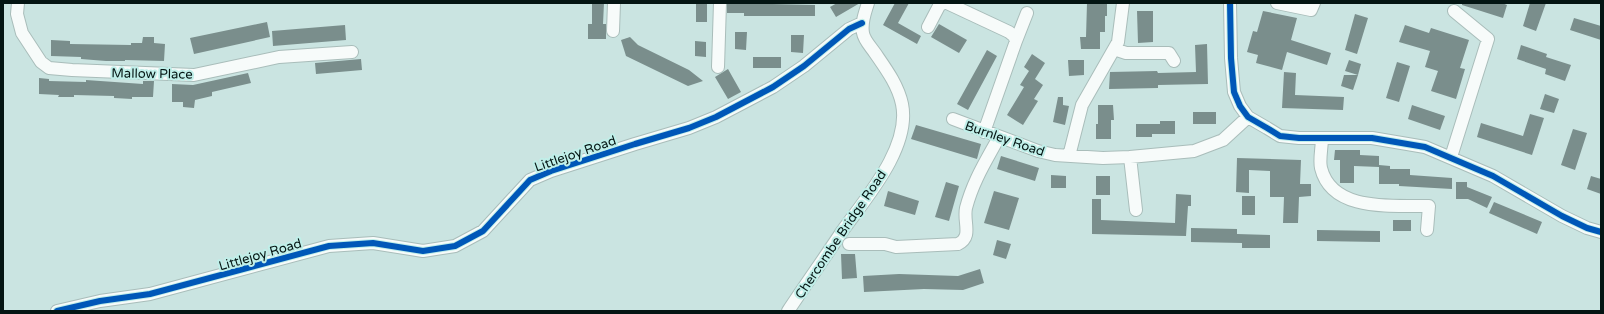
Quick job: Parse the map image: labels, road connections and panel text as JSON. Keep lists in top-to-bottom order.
{
  "streets": {
    "street": [
      "Mallow Place",
      "Burnley Road",
      "Littlejoy Road",
      "Chercombe Bridge Road"
    ]
  },
  "crossings": [
    ["Littlejoy Road", "Chercombe Bridge Road"]
  ]
}
